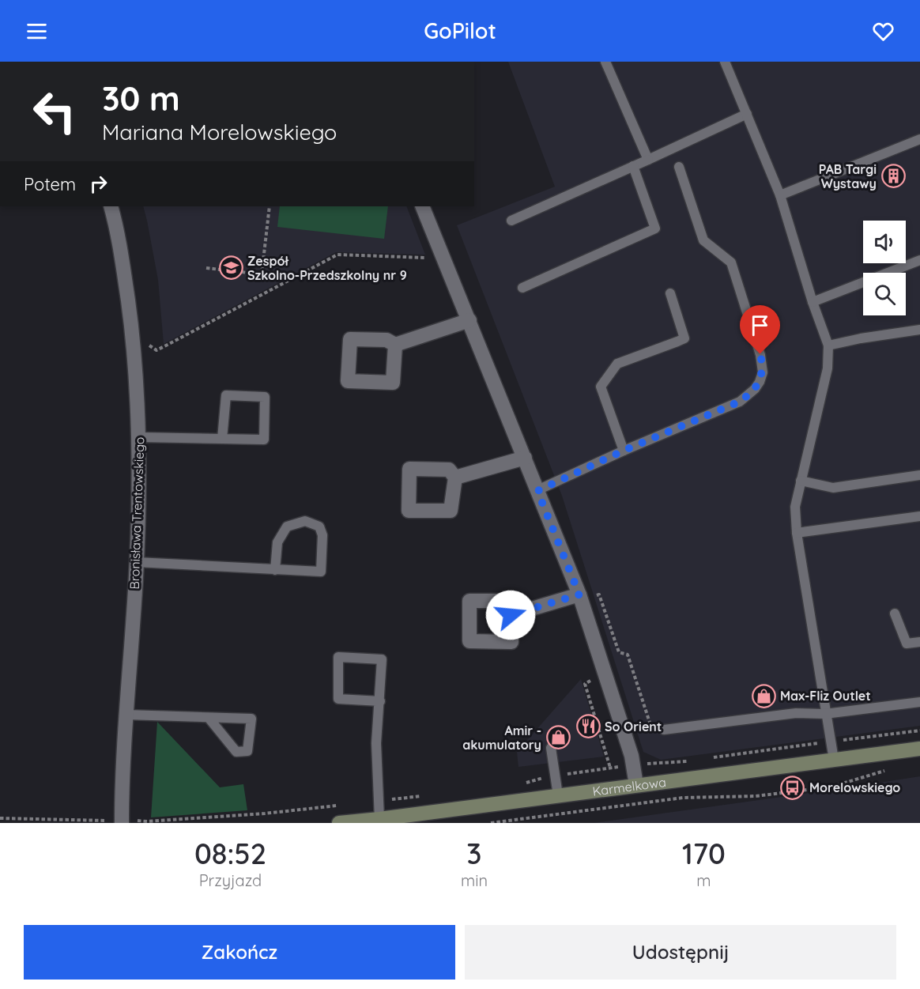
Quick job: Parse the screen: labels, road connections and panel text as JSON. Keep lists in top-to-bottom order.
{
  "streets": {
    "street": ["Bronisława Trentowskiego", "Karmelkowa"]
  },
  "places": {
    "building": ["PAB Targi Wystawy"],
    "school or university": ["Zespół Szkolno-Przedszkolny nr 9"],
    "shop": ["Max-Fliz Outlet", "Amir - akumulatory"],
    "restaurant": ["So Orient"],
    "bus stop": ["Morelowskiego"]
  },
  "page": {
    "header": "GoPilot",
    "turn": ["30 m", "Mariana Morelowskiego"],
    "then": "Potem",
    "eta": [
      "08:52",
      "Przyjazd",
      "3",
      "min",
      "170",
      "m"
    ],
    "buttons": ["Zakończ", "Udostępnij"]
  }
}
